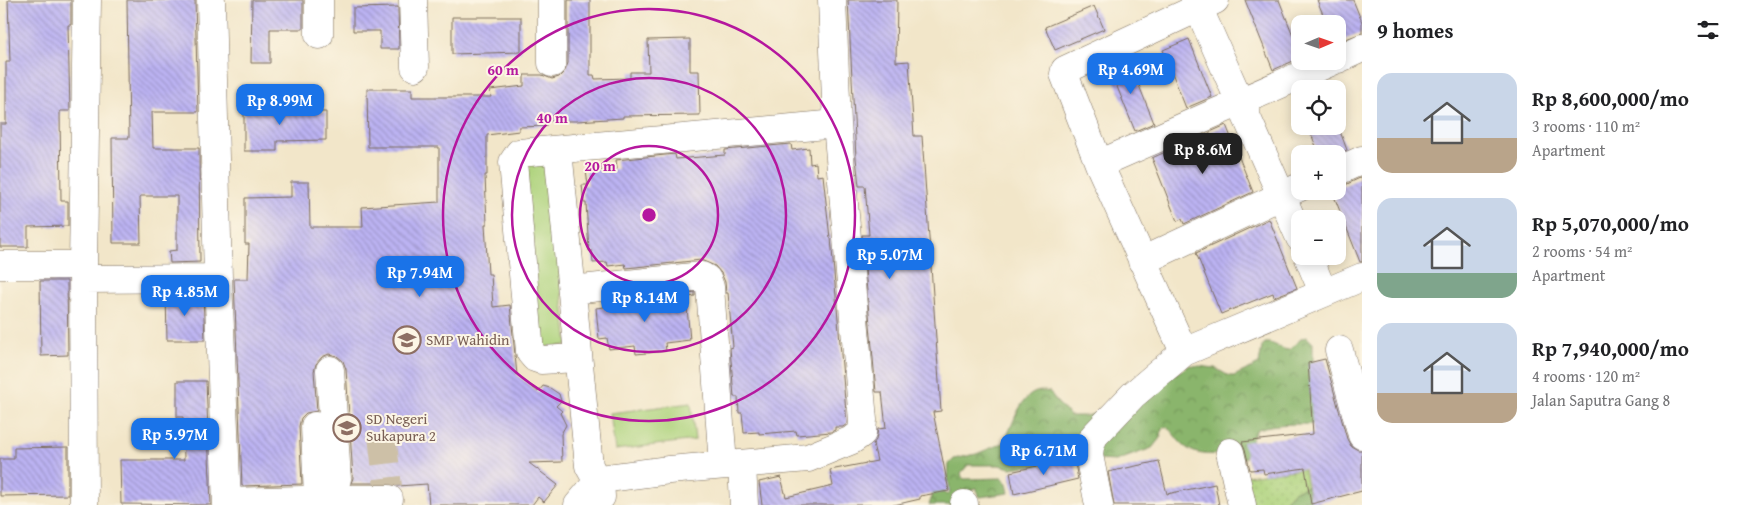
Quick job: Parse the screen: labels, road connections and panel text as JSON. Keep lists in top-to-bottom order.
{
  "places": {
    "school or university": ["SMP Wahidin", "SD Negeri Sukapura 2"]
  },
  "north": "right",
  "page": {
    "heading": "9 homes",
    "map_buttons": ["+", "−"],
    "price": [
      "Rp 4.69M",
      "Rp 8.99M",
      "Rp 8.6M",
      "Rp 5.07M",
      "Rp 7.94M",
      "Rp 4.85M",
      "Rp 8.14M",
      "Rp 5.97M",
      "Rp 6.71M"
    ],
    "list": [
      {
        "name": "Rp 8,600,000/mo",
        "note": "3 rooms · 110 m² · Apartment"
      },
      {
        "name": "Rp 5,070,000/mo",
        "note": "2 rooms · 54 m² · Apartment"
      },
      {
        "name": "Rp 7,940,000/mo",
        "note": "4 rooms · 120 m² · Jalan Saputra Gang 8"
      }
    ]
  },
  "rings": ["60 m", "40 m", "20 m"]
}
